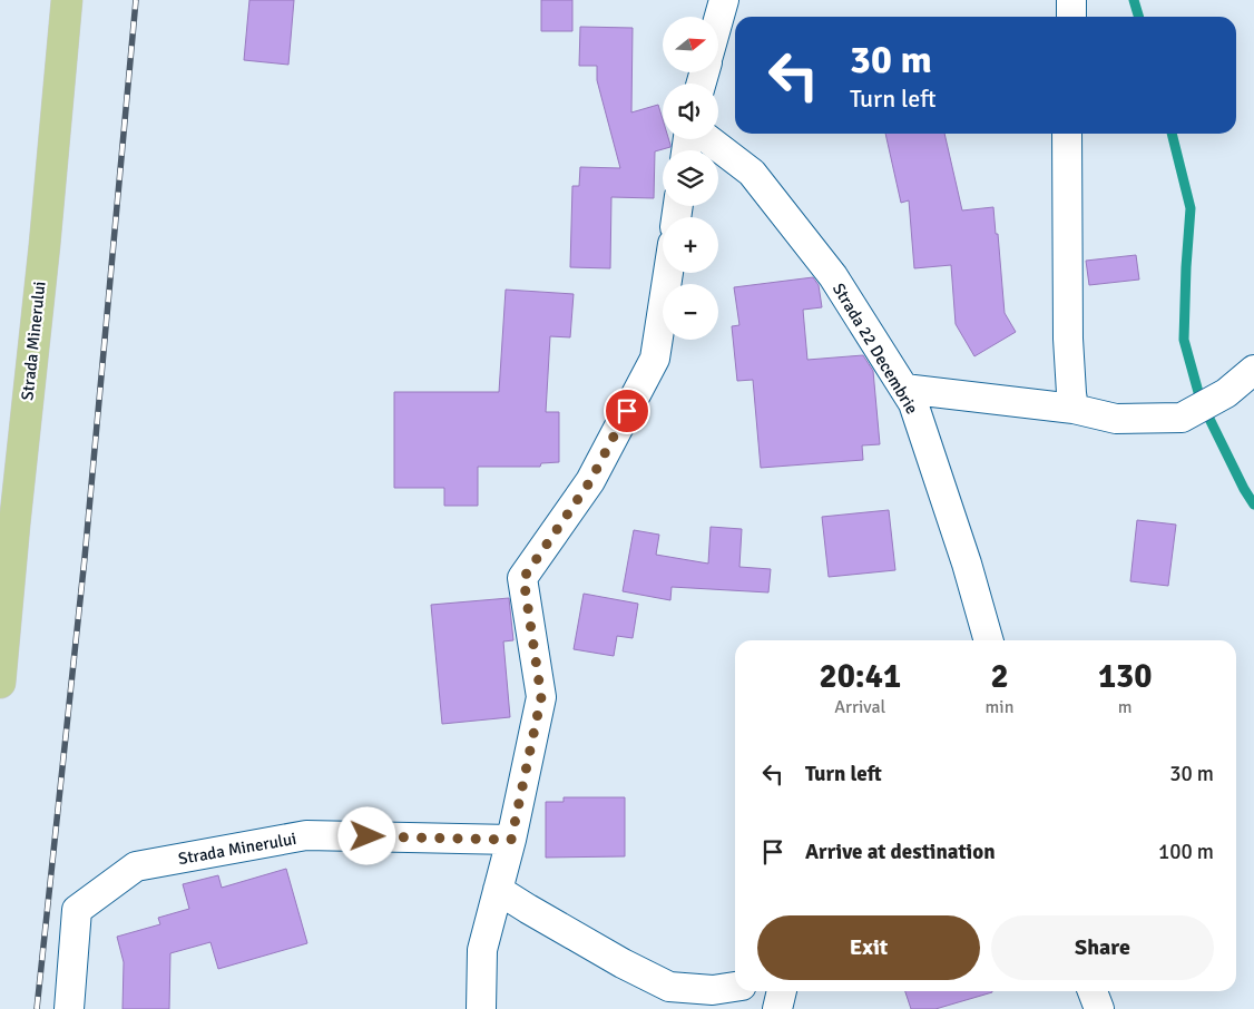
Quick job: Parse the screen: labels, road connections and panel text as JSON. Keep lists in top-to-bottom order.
{
  "streets": {
    "main road": ["Strada Minerului"],
    "street": ["Strada 22 Decembrie"]
  },
  "north": "right",
  "page": {
    "map_buttons": ["+", "−"],
    "turn": ["30 m", "Turn left"],
    "eta": [
      "20:41",
      "Arrival",
      "2",
      "min",
      "130",
      "m"
    ],
    "list": [
      {
        "name": "Turn left",
        "value": "30 m"
      },
      {
        "name": "Arrive at destination",
        "value": "100 m"
      }
    ],
    "buttons": ["Exit", "Share"]
  }
}
